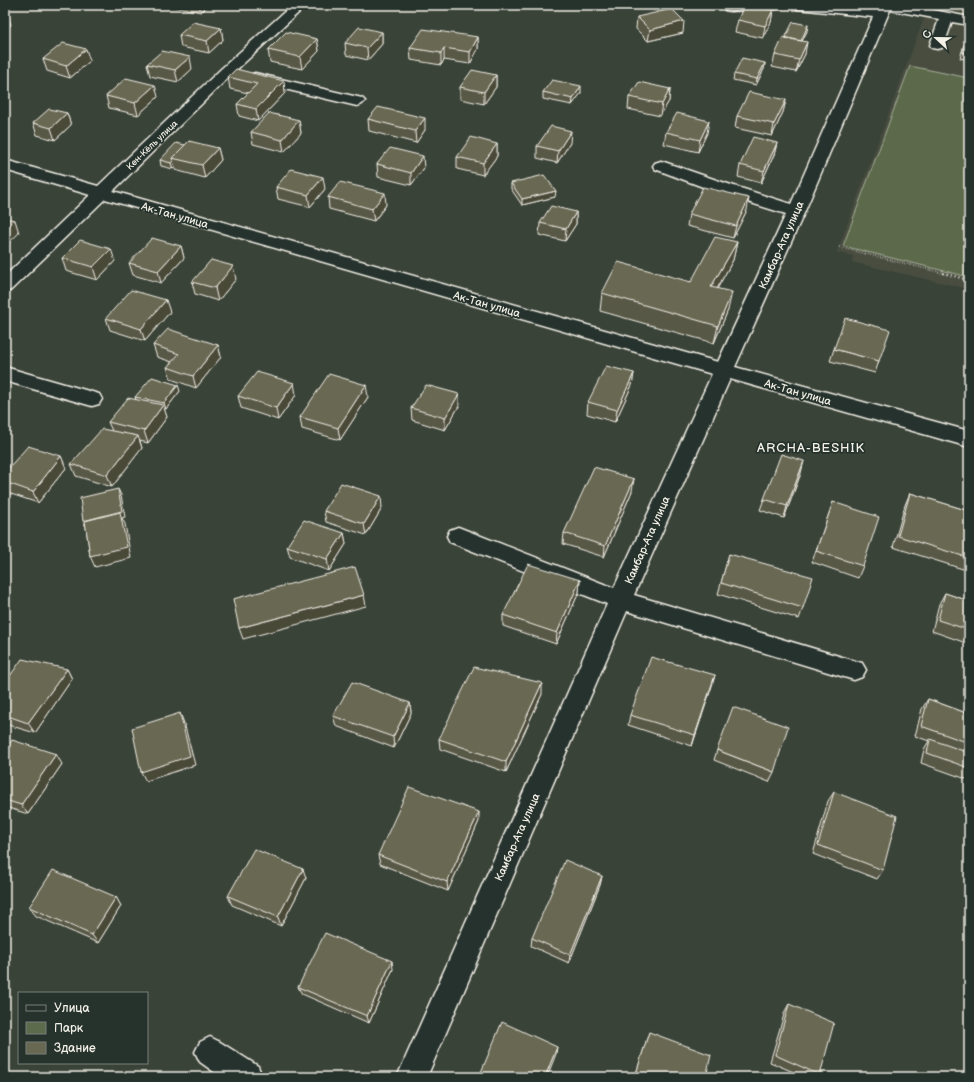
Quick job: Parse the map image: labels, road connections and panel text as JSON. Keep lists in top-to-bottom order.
{
  "streets": {
    "street": ["Кен-Кёль улица", "Ак-Тан улица", "Камбар-Ата улица"]
  },
  "crossings": [
    ["Кен-Кёль улица", "Ак-Тан улица"],
    ["Ак-Тан улица", "Камбар-Ата улица"]
  ],
  "districts": ["ARCHA-BESHIK"],
  "legend": ["Улица", "Парк", "Здание"],
  "north": "left"
}
